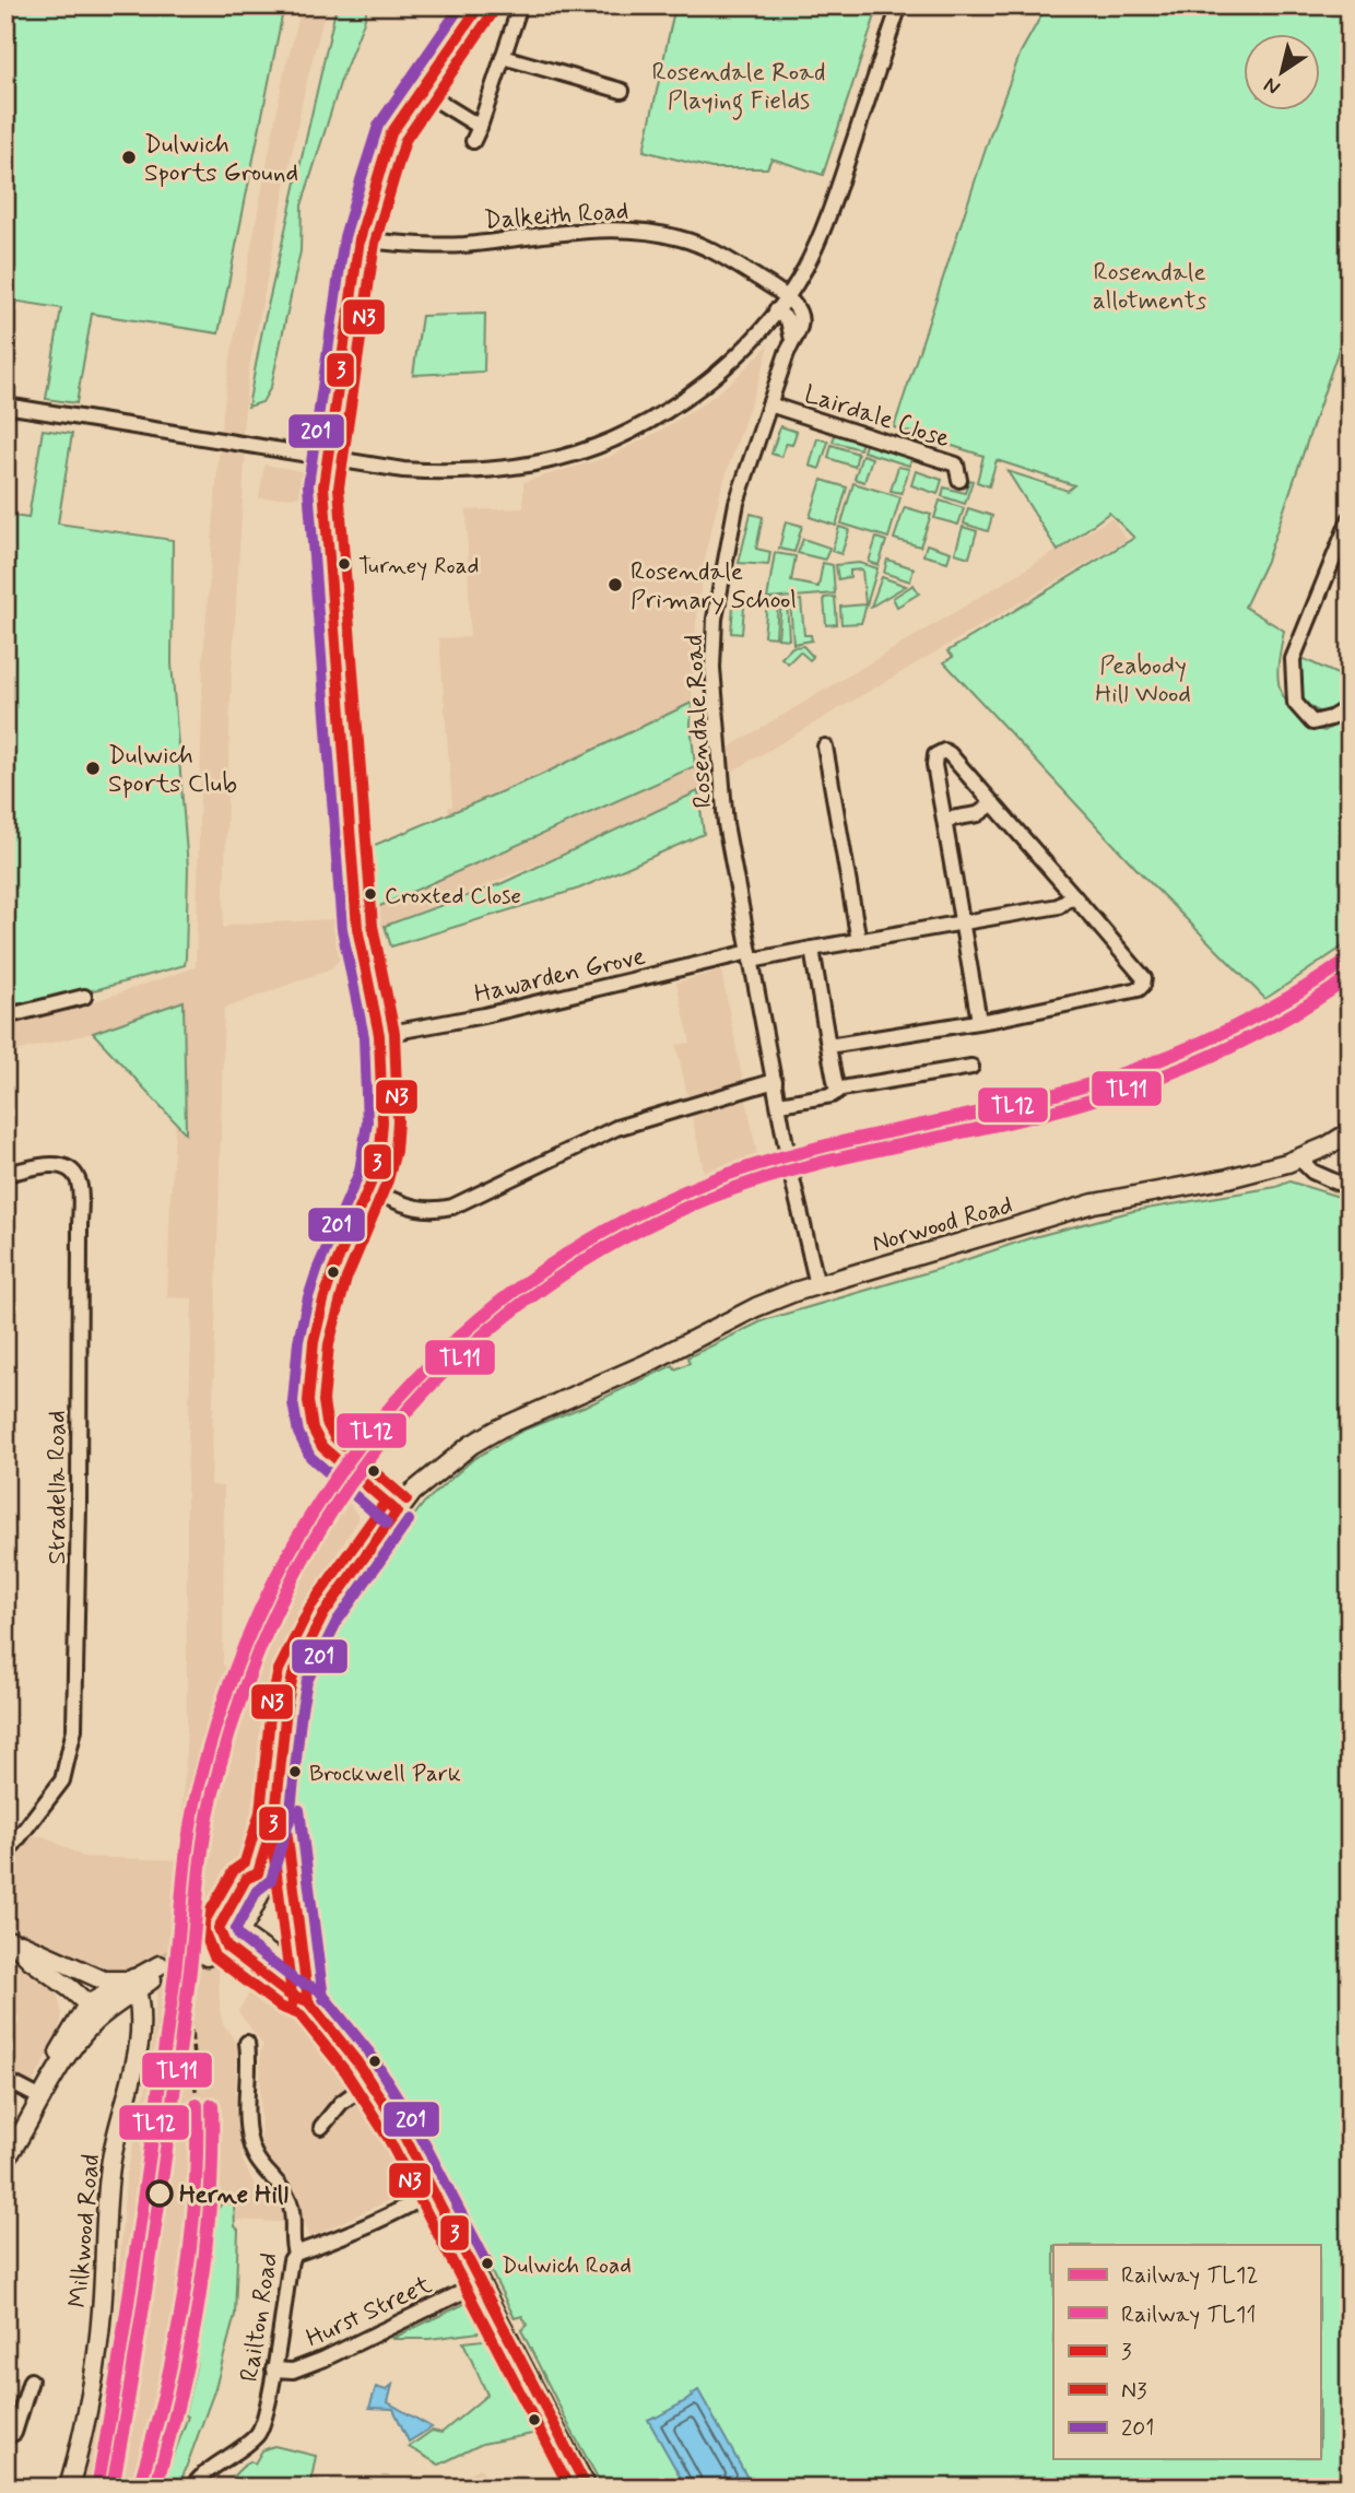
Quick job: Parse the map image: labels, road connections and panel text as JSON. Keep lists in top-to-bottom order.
{
  "streets": {
    "main road": ["Norwood Road", "Milkwood Road"],
    "street": [
      "Dalkeith Road",
      "Lairdale Close",
      "Rosendale Road",
      "Hawarden Grove",
      "Stradella Road",
      "Hurst Street",
      "Railton Road"
    ]
  },
  "crossings": [
    ["Dalkeith Road", "Rosendale Road"],
    ["Lairdale Close", "Rosendale Road"],
    ["Rosendale Road", "Hawarden Grove"],
    ["Rosendale Road", "Norwood Road"],
    ["Hurst Street", "Railton Road"]
  ],
  "parks": ["Rosendale Road Playing Fields", "Rosendale allotments", "Peabody Hill Wood"],
  "places": [
    "Dulwich Sports Ground",
    "Turney Road",
    "Rosendale Primary School",
    "Dulwich Sports Club",
    "Croxted Close",
    "Brockwell Park",
    "Herne Hill",
    "Dulwich Road"
  ],
  "lines": [
    "transit line 3",
    "transit line 201",
    "transit line N3",
    "rail line TL12",
    "rail line TL11"
  ],
  "legend": [
    "Railway TL12",
    "Railway TL11",
    "3",
    "N3",
    "201"
  ],
  "north": "bottom left"
}
